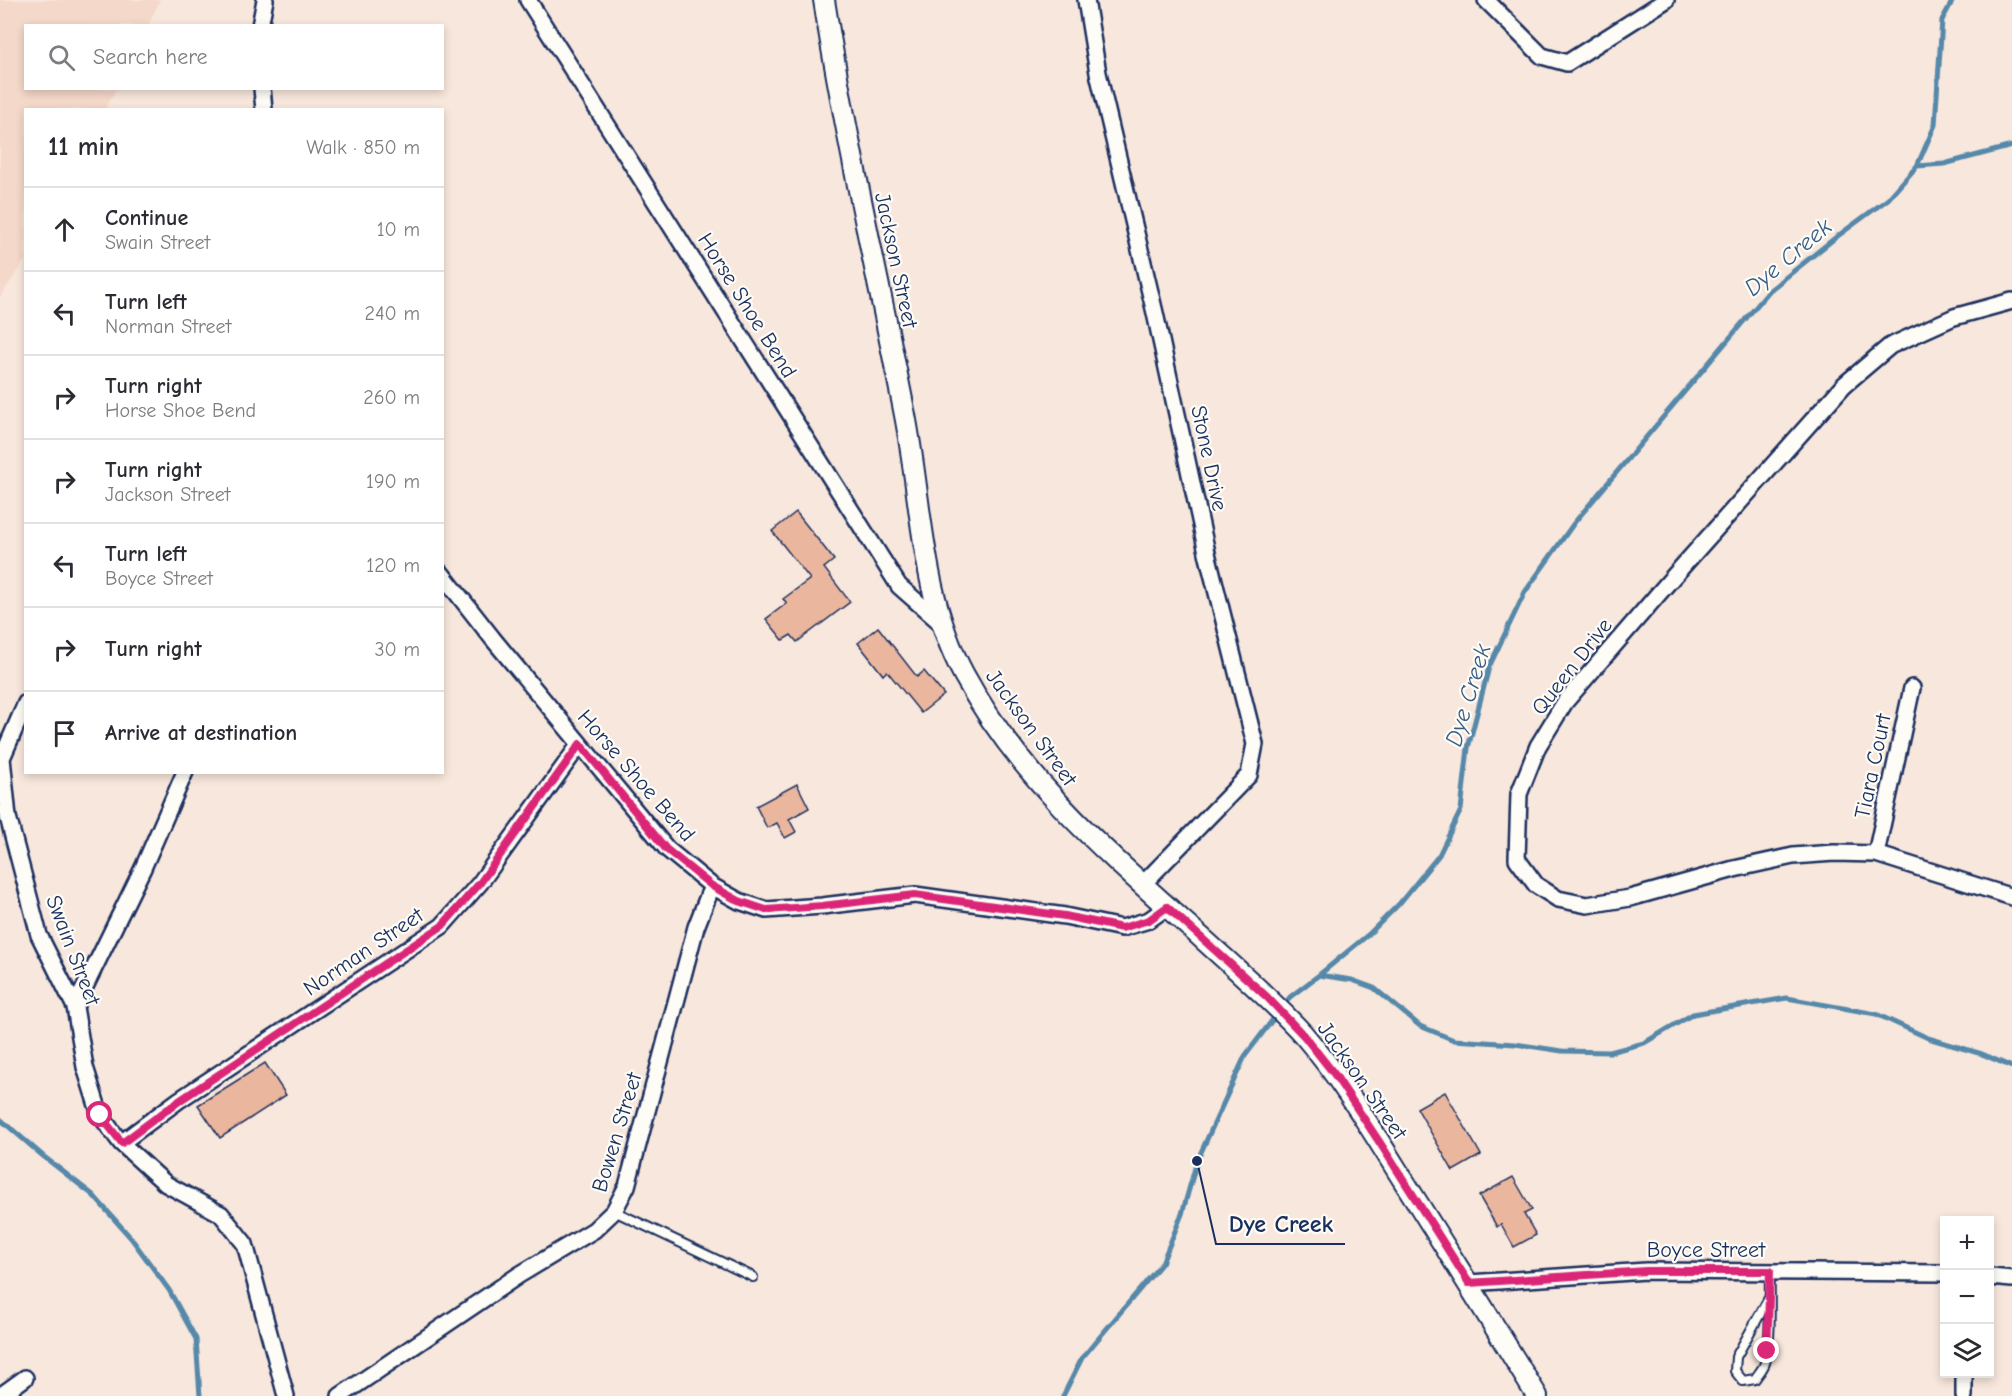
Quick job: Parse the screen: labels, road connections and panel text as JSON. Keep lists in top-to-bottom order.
{
  "streets": {
    "street": [
      "Jackson Street",
      "Horse Shoe Bend",
      "Stone Drive",
      "Queen Drive",
      "Tiara Court",
      "Swain Street",
      "Norman Street",
      "Bowen Street",
      "Boyce Street"
    ]
  },
  "crossings": [
    ["Jackson Street", "Horse Shoe Bend"],
    ["Jackson Street", "Stone Drive"],
    ["Jackson Street", "Boyce Street"],
    ["Horse Shoe Bend", "Norman Street"],
    ["Horse Shoe Bend", "Bowen Street"],
    ["Queen Drive", "Tiara Court"],
    ["Swain Street", "Norman Street"]
  ],
  "water": ["Dye Creek"],
  "places": ["Dye Creek"],
  "page": {
    "search": "Search here",
    "heading": ["11 min", "Walk · 850 m"],
    "list": [
      ["Continue", "Swain Street", "10 m"],
      ["Turn left", "Norman Street", "240 m"],
      ["Turn right", "Horse Shoe Bend", "260 m"],
      ["Turn right", "Jackson Street", "190 m"],
      ["Turn left", "Boyce Street", "120 m"],
      ["Turn right", "30 m"],
      "Arrive at destination"
    ],
    "map_buttons": ["+", "−"]
  }
}
